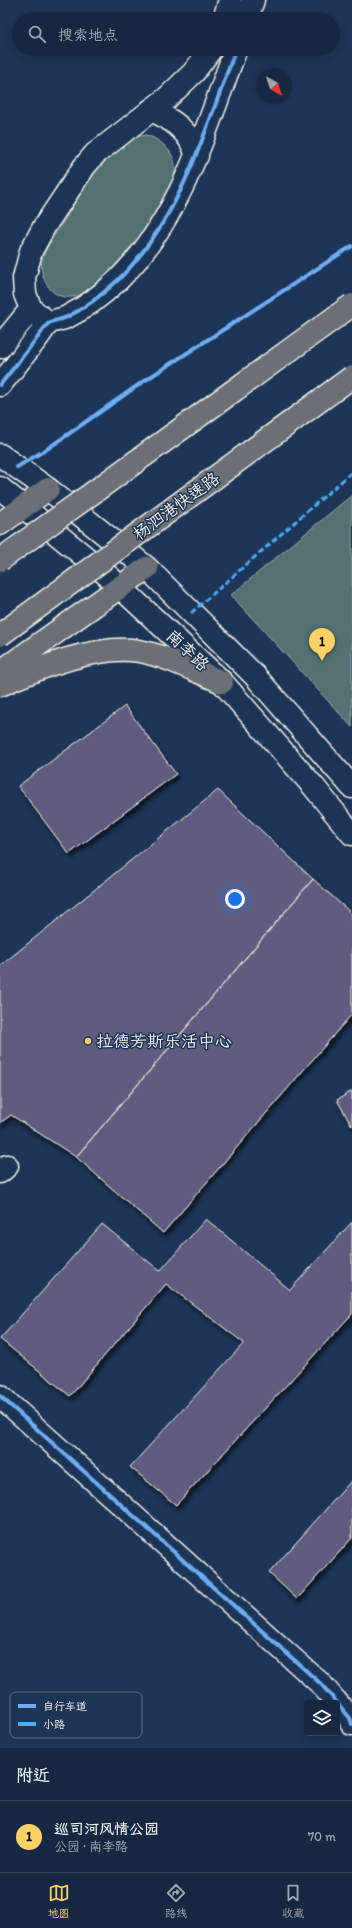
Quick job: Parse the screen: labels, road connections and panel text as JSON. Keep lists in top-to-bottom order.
{
  "streets": {
    "highway": ["杨泗港快速路"],
    "street": ["南李路"]
  },
  "places": ["拉德芳斯乐活中心"],
  "legend": ["自行车道", "小路"],
  "north": "bottom right",
  "page": {
    "search": "搜索地点",
    "pins": "1",
    "heading": "附近",
    "list": [
      {
        "mark": "1",
        "name": "巡司河风情公园",
        "note": "公园 · 南李路",
        "value": "70 m"
      }
    ],
    "nav": ["地图", "路线", "收藏"]
  }
}
